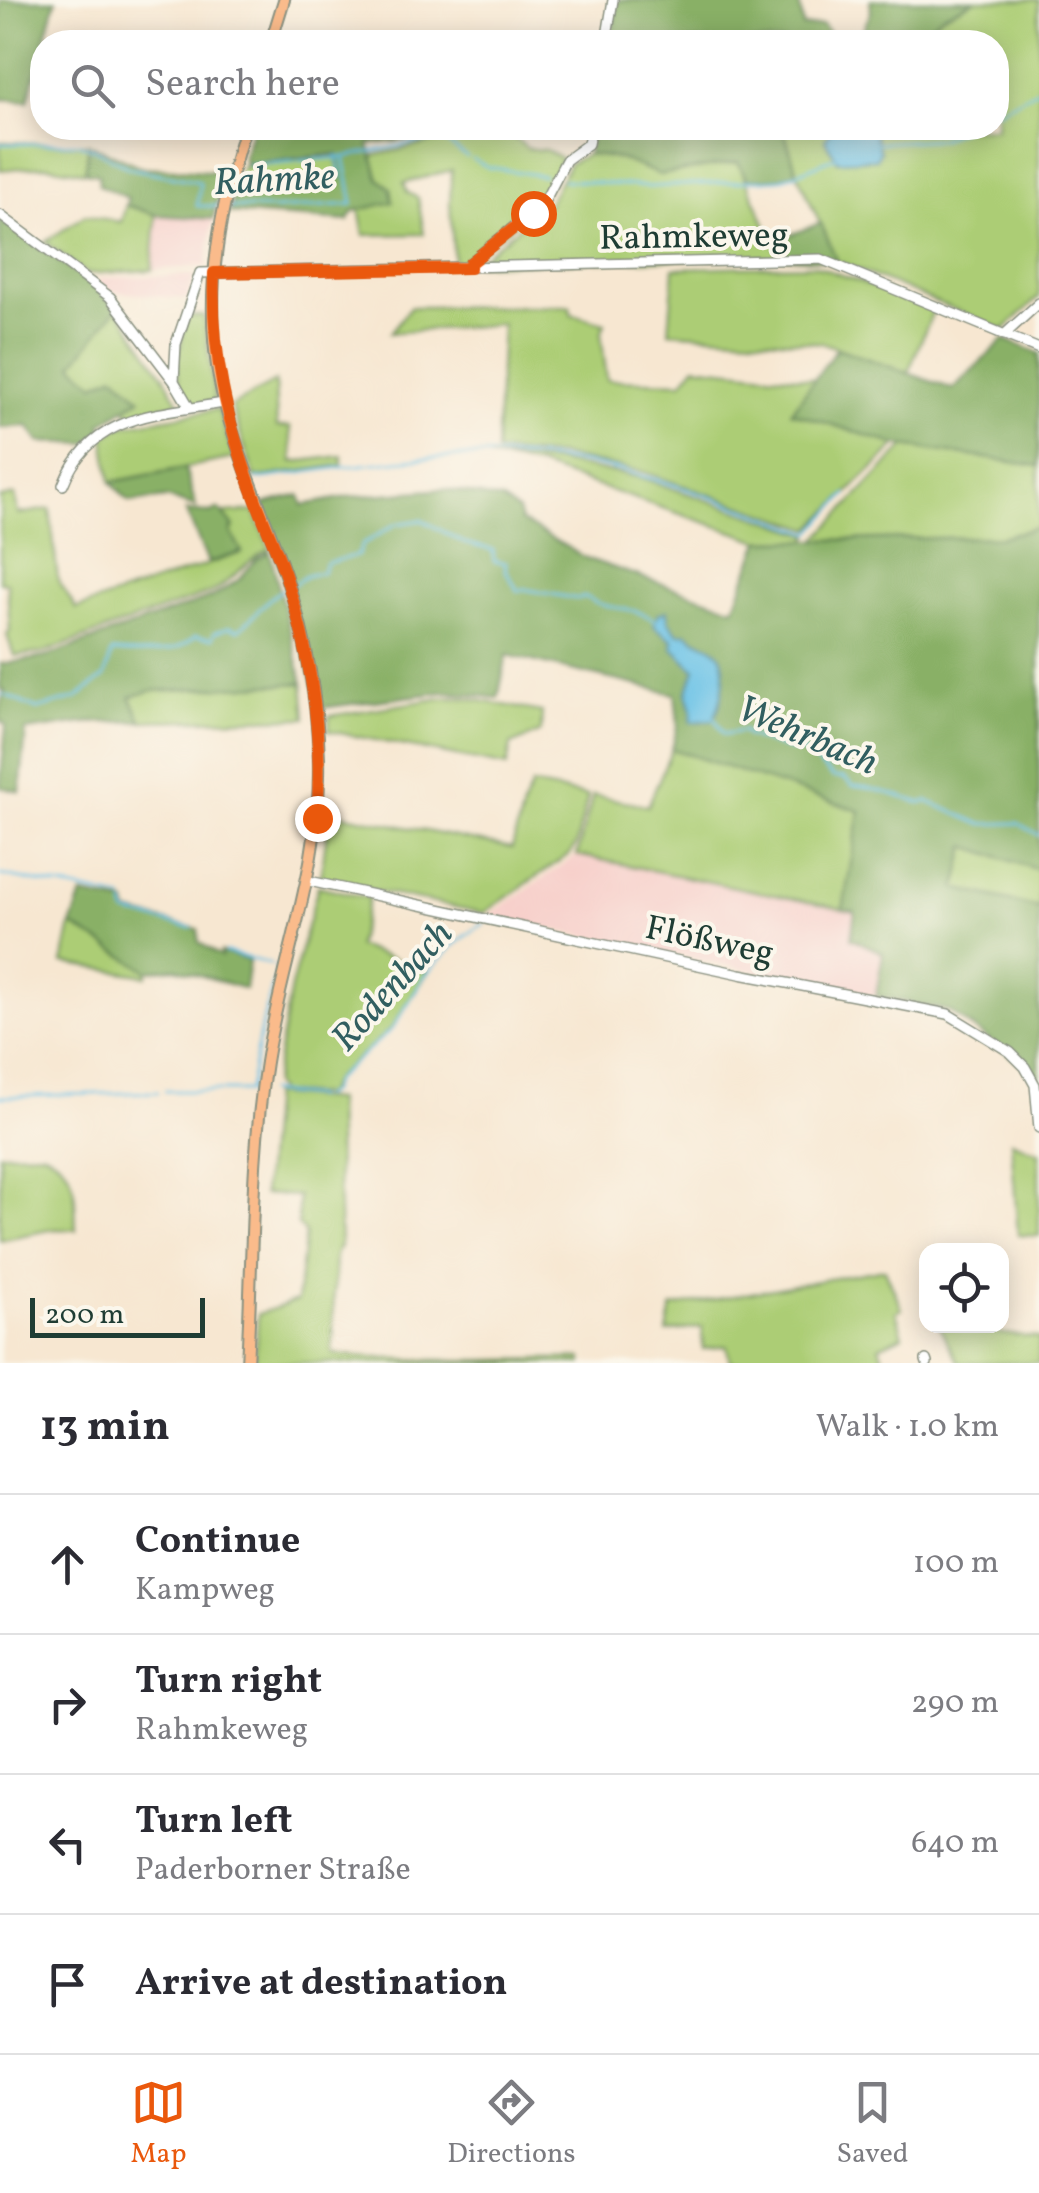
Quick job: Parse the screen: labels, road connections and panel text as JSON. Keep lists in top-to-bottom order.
{
  "streets": {
    "street": ["Rahmkeweg", "Flößweg"]
  },
  "water": ["Rahmke", "Wehrbach", "Rodenbach"],
  "scale_bar": "200 m",
  "page": {
    "search": "Search here",
    "scale": "200 m",
    "heading": ["13 min", "Walk · 1.0 km"],
    "list": [
      ["Continue", "Kampweg", "100 m"],
      ["Turn right", "Rahmkeweg", "290 m"],
      ["Turn left", "Paderborner Straße", "640 m"],
      "Arrive at destination"
    ],
    "nav": ["Map", "Directions", "Saved"]
  }
}
